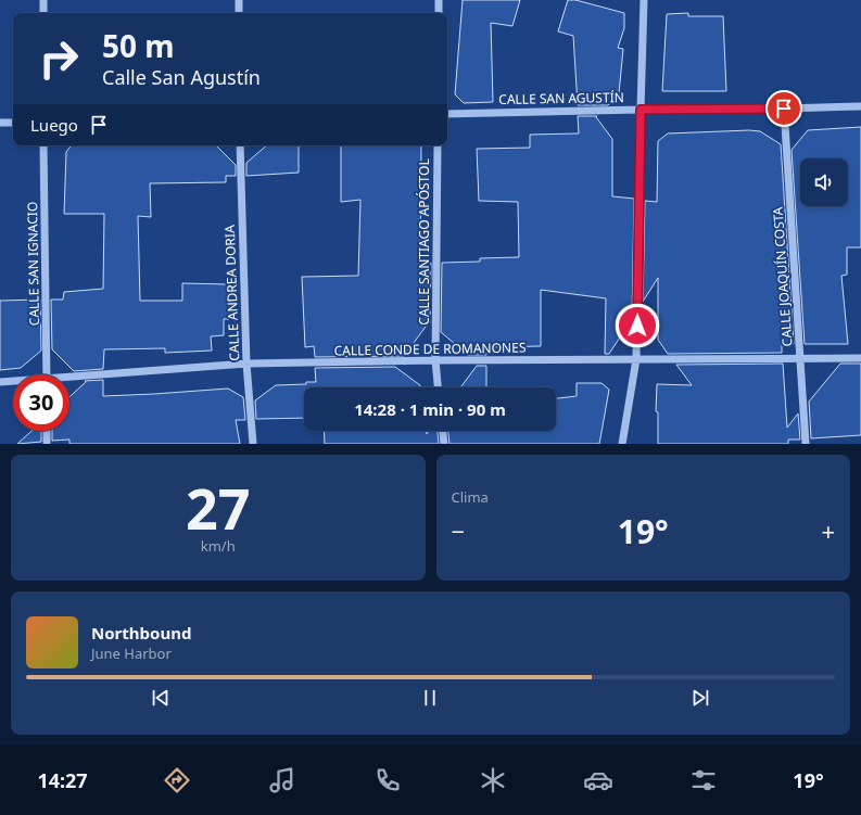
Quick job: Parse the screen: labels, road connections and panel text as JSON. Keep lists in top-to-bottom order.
{
  "streets": {
    "street": [
      "CALLE SAN AGUSTÍN",
      "CALLE SANTIAGO APÓSTOL",
      "CALLE SAN IGNACIO",
      "CALLE JOAQUÍN COSTA",
      "CALLE ANDREA DORIA",
      "CALLE CONDE DE ROMANONES"
    ]
  },
  "crossings": [
    ["CALLE SAN AGUSTÍN", "CALLE JOAQUÍN COSTA"],
    ["CALLE SANTIAGO APÓSTOL", "CALLE CONDE DE ROMANONES"],
    ["CALLE JOAQUÍN COSTA", "CALLE CONDE DE ROMANONES"],
    ["CALLE ANDREA DORIA", "CALLE CONDE DE ROMANONES"]
  ],
  "page": {
    "turn": ["50 m", "Calle San Agustín"],
    "then": "Luego",
    "limit": "30",
    "trip": "14:28 · 1 min · 90 m",
    "tile": [
      ["27", "km/h"],
      "Clima"
    ],
    "heat": ["−", "19°", "+"],
    "song": ["Northbound", "June Harbor"],
    "tabs": ["14:27", "19°"]
  }
}
